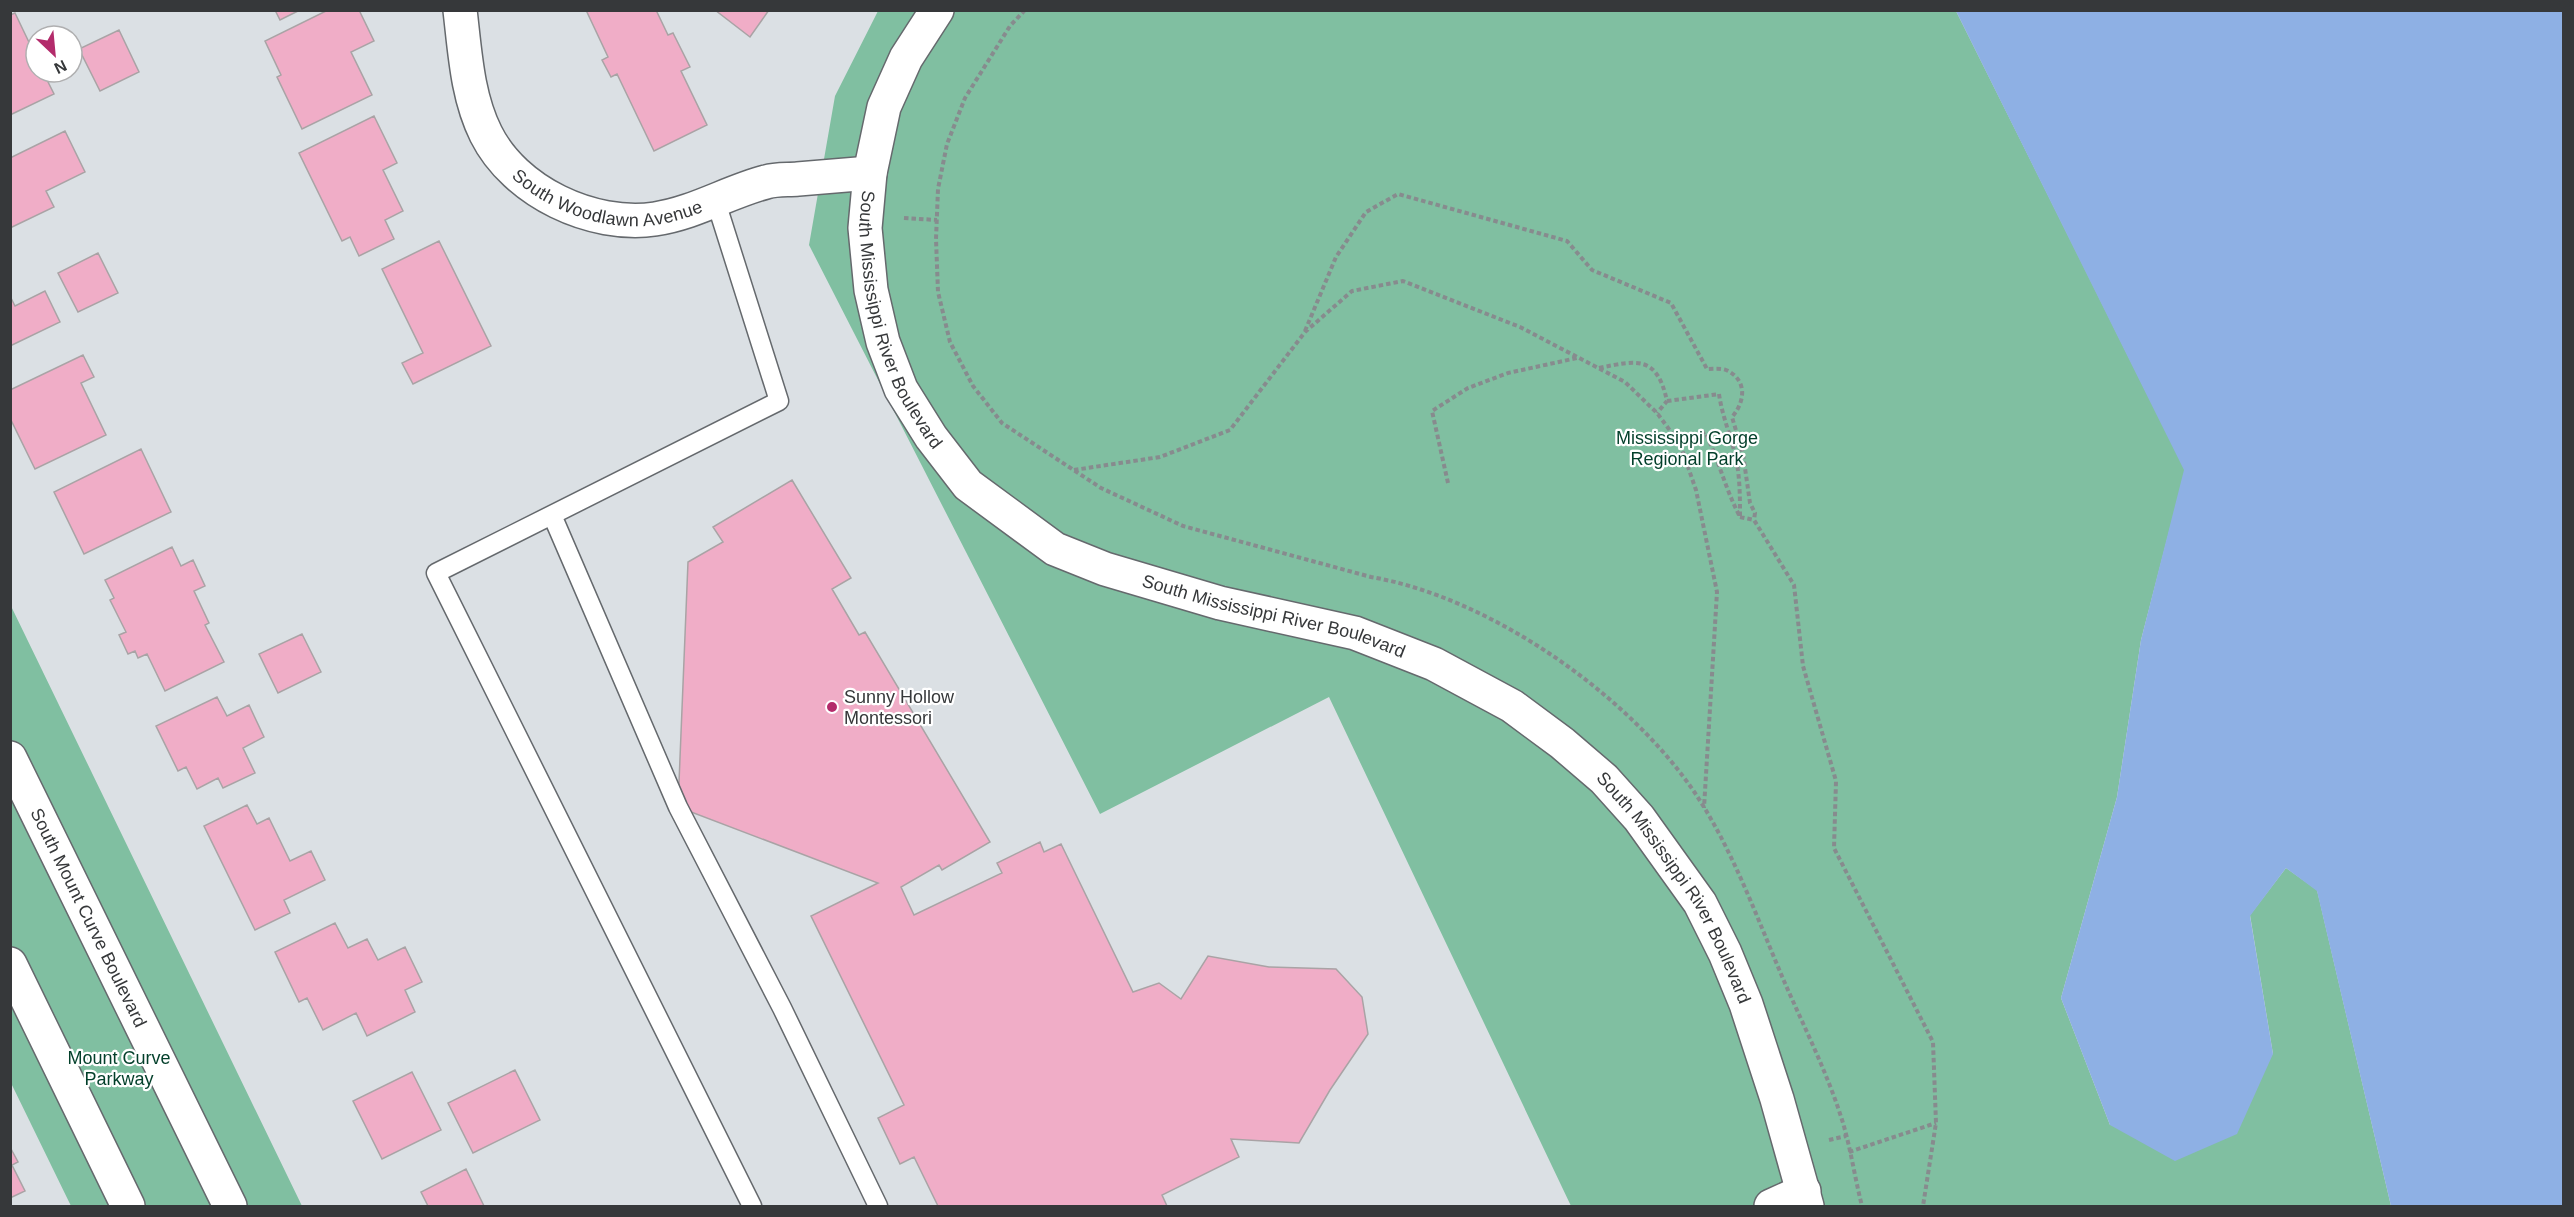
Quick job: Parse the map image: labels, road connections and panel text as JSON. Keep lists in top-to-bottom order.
{
  "streets": {
    "street": ["South Woodlawn Avenue", "South Mississippi River Boulevard", "South Mount Curve Boulevard"]
  },
  "crossings": [
    ["South Woodlawn Avenue", "South Mississippi River Boulevard"]
  ],
  "parks": ["Mississippi Gorge Regional Park", "Mount Curve Parkway"],
  "places": ["Sunny Hollow Montessori"],
  "north": "bottom right"
}
